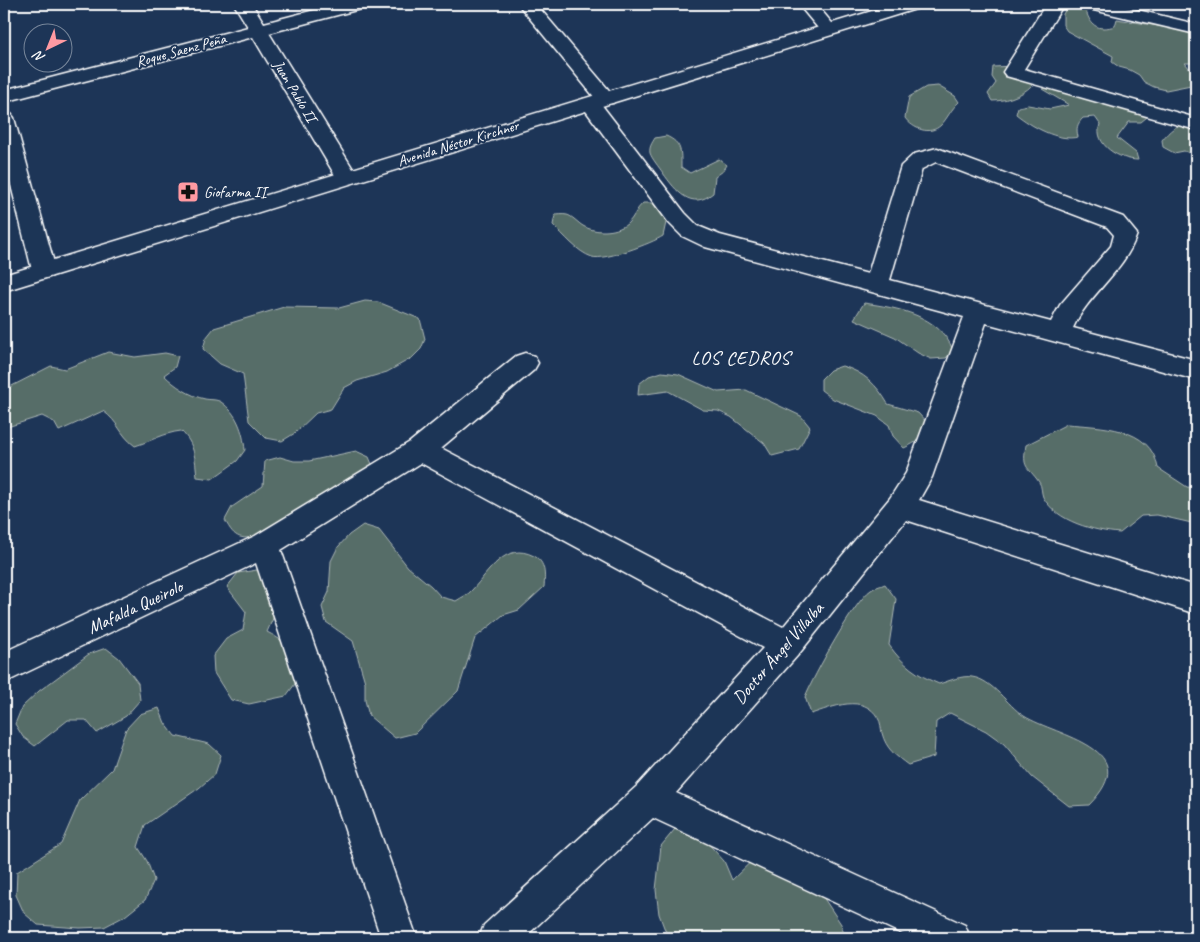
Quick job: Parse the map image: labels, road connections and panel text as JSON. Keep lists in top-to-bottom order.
{
  "streets": {
    "street": [
      "Roque Saenz Peña",
      "Juan Pablo II",
      "Avenida Néstor Kirchner",
      "Mafalda Queirolo",
      "Doctor Ángel Villalba"
    ]
  },
  "crossings": [
    ["Roque Saenz Peña", "Juan Pablo II"],
    ["Juan Pablo II", "Avenida Néstor Kirchner"]
  ],
  "districts": ["LOS CEDROS"],
  "places": {
    "pharmacy": ["Giofarma II"]
  },
  "north": "bottom left"
}
